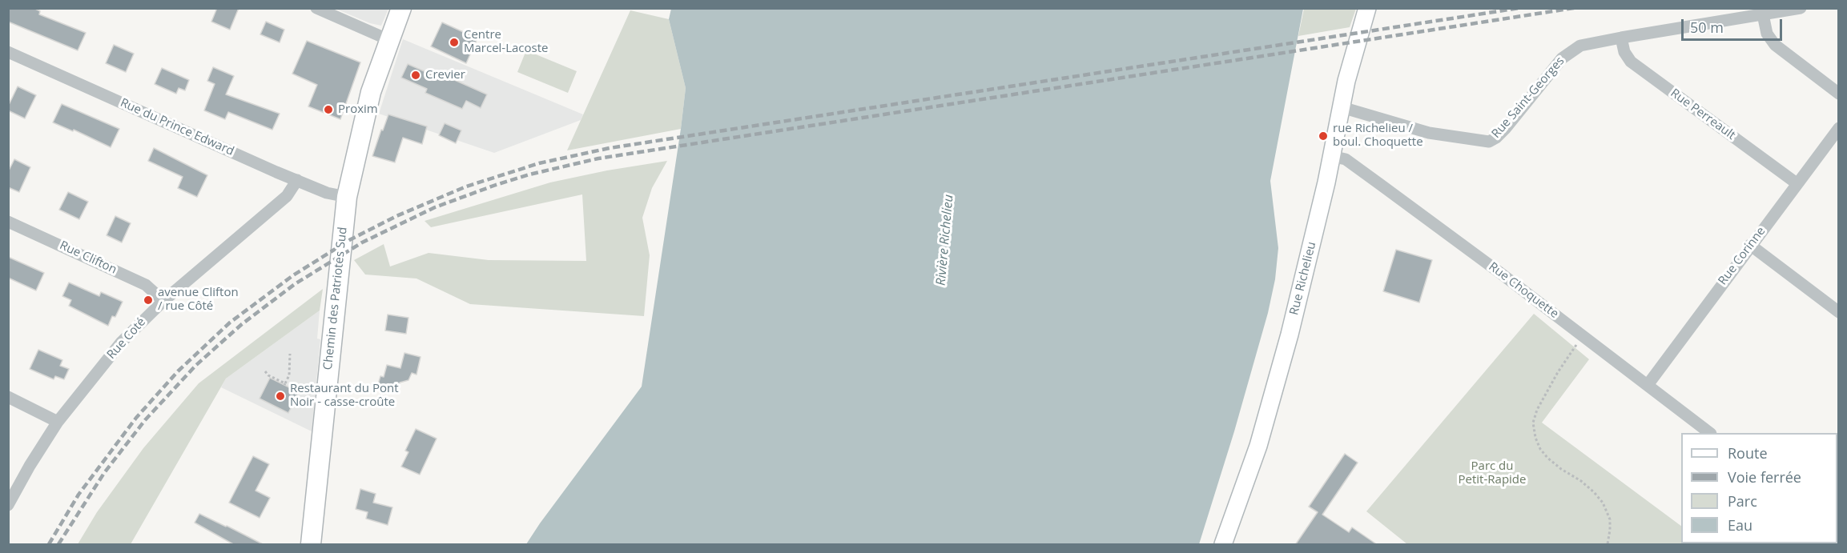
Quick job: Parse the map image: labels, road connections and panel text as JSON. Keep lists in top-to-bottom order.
{
  "streets": {
    "main road": ["Rue Richelieu", "Chemin des Patriotes Sud"],
    "street": [
      "Rue Saint-Georges",
      "Rue Perreault",
      "Rue du Prince Edward",
      "Rue Corinne",
      "Rue Clifton",
      "Rue Choquette",
      "Rue Coté"
    ]
  },
  "crossings": [
    ["Rue Saint-Georges", "Rue Perreault"],
    ["Rue Saint-Georges", "Rue Richelieu"],
    ["Rue Perreault", "Rue Corinne"],
    ["Rue du Prince Edward", "Chemin des Patriotes Sud"],
    ["Rue du Prince Edward", "Rue Coté"],
    ["Rue Corinne", "Rue Choquette"],
    ["Rue Clifton", "Rue Coté"],
    ["Rue Richelieu", "Rue Choquette"]
  ],
  "water": ["Rivière Richelieu"],
  "parks": ["Parc du Petit-Rapide"],
  "places": [
    "Centre Marcel-Lacoste",
    "Crevier",
    "Proxim",
    "rue Richelieu / boul. Choquette",
    "avenue Clifton / rue Côté",
    "Restaurant du Pont Noir - casse-croûte"
  ],
  "legend": [
    "Route",
    "Voie ferrée",
    "Parc",
    "Eau"
  ],
  "scale_bar": "50 m"
}
